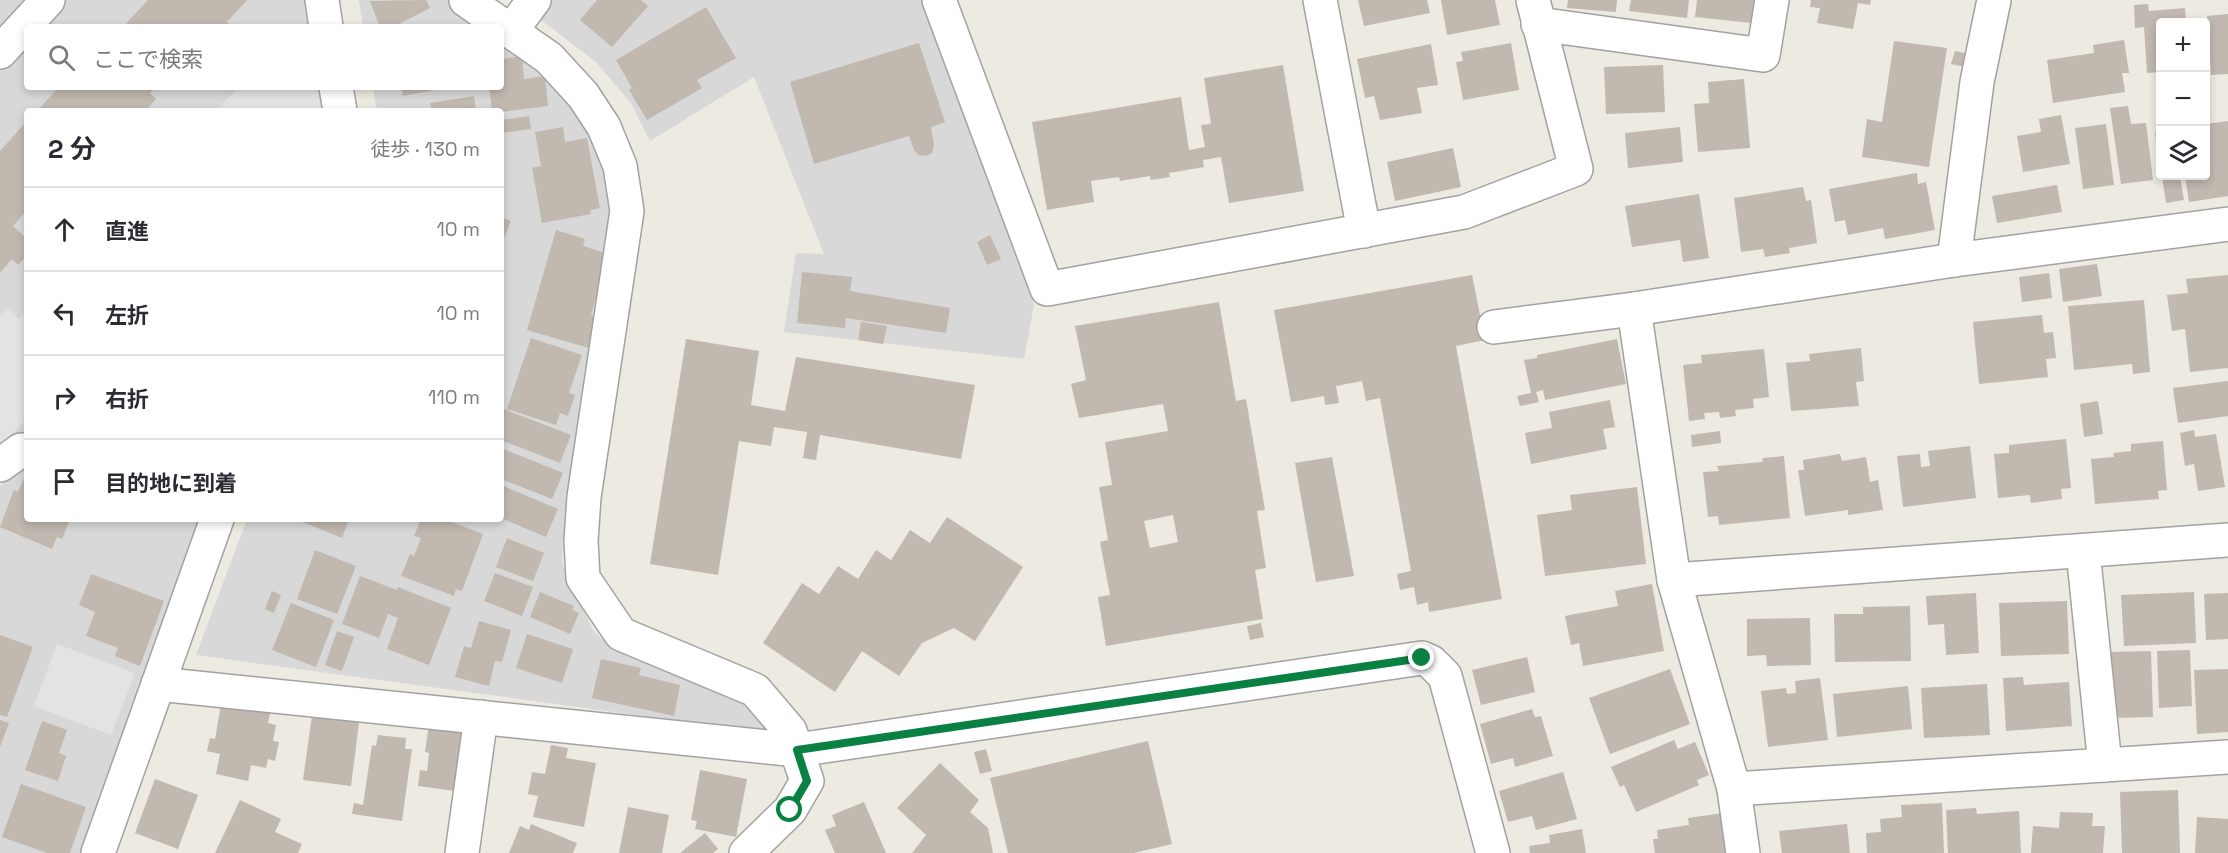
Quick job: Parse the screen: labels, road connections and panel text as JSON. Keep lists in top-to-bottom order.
{
  "page": {
    "map_buttons": ["+", "−"],
    "search": "ここで検索",
    "heading": ["2 分", "徒歩 · 130 m"],
    "list": [
      ["直進", "10 m"],
      ["左折", "10 m"],
      ["右折", "110 m"],
      "目的地に到着"
    ]
  }
}
